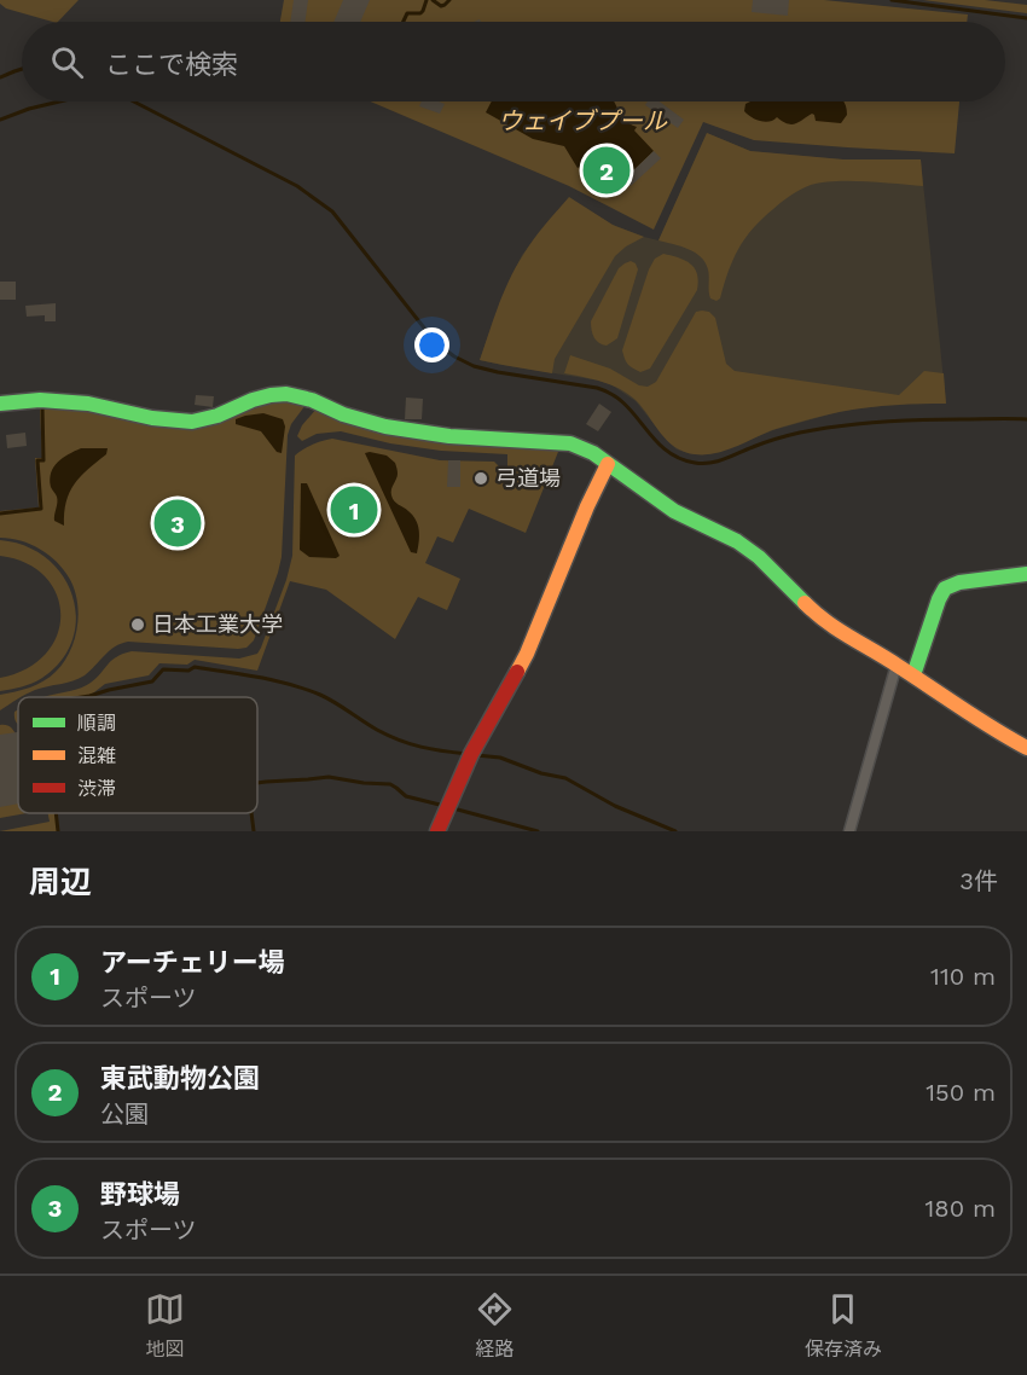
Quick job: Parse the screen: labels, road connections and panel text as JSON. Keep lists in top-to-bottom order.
{
  "water": ["ウェイブプール"],
  "places": ["弓道場", "日本工業大学"],
  "legend": ["順調", "混雑", "渋滞"],
  "page": {
    "search": "ここで検索",
    "pins": ["2", "1", "3"],
    "heading": ["周辺", "3件"],
    "list": [
      {
        "mark": "1",
        "name": "アーチェリー場",
        "note": "スポーツ",
        "value": "110 m"
      },
      {
        "mark": "2",
        "name": "東武動物公園",
        "note": "公園",
        "value": "150 m"
      },
      {
        "mark": "3",
        "name": "野球場",
        "note": "スポーツ",
        "value": "180 m"
      }
    ],
    "nav": ["地図", "経路", "保存済み"]
  }
}
